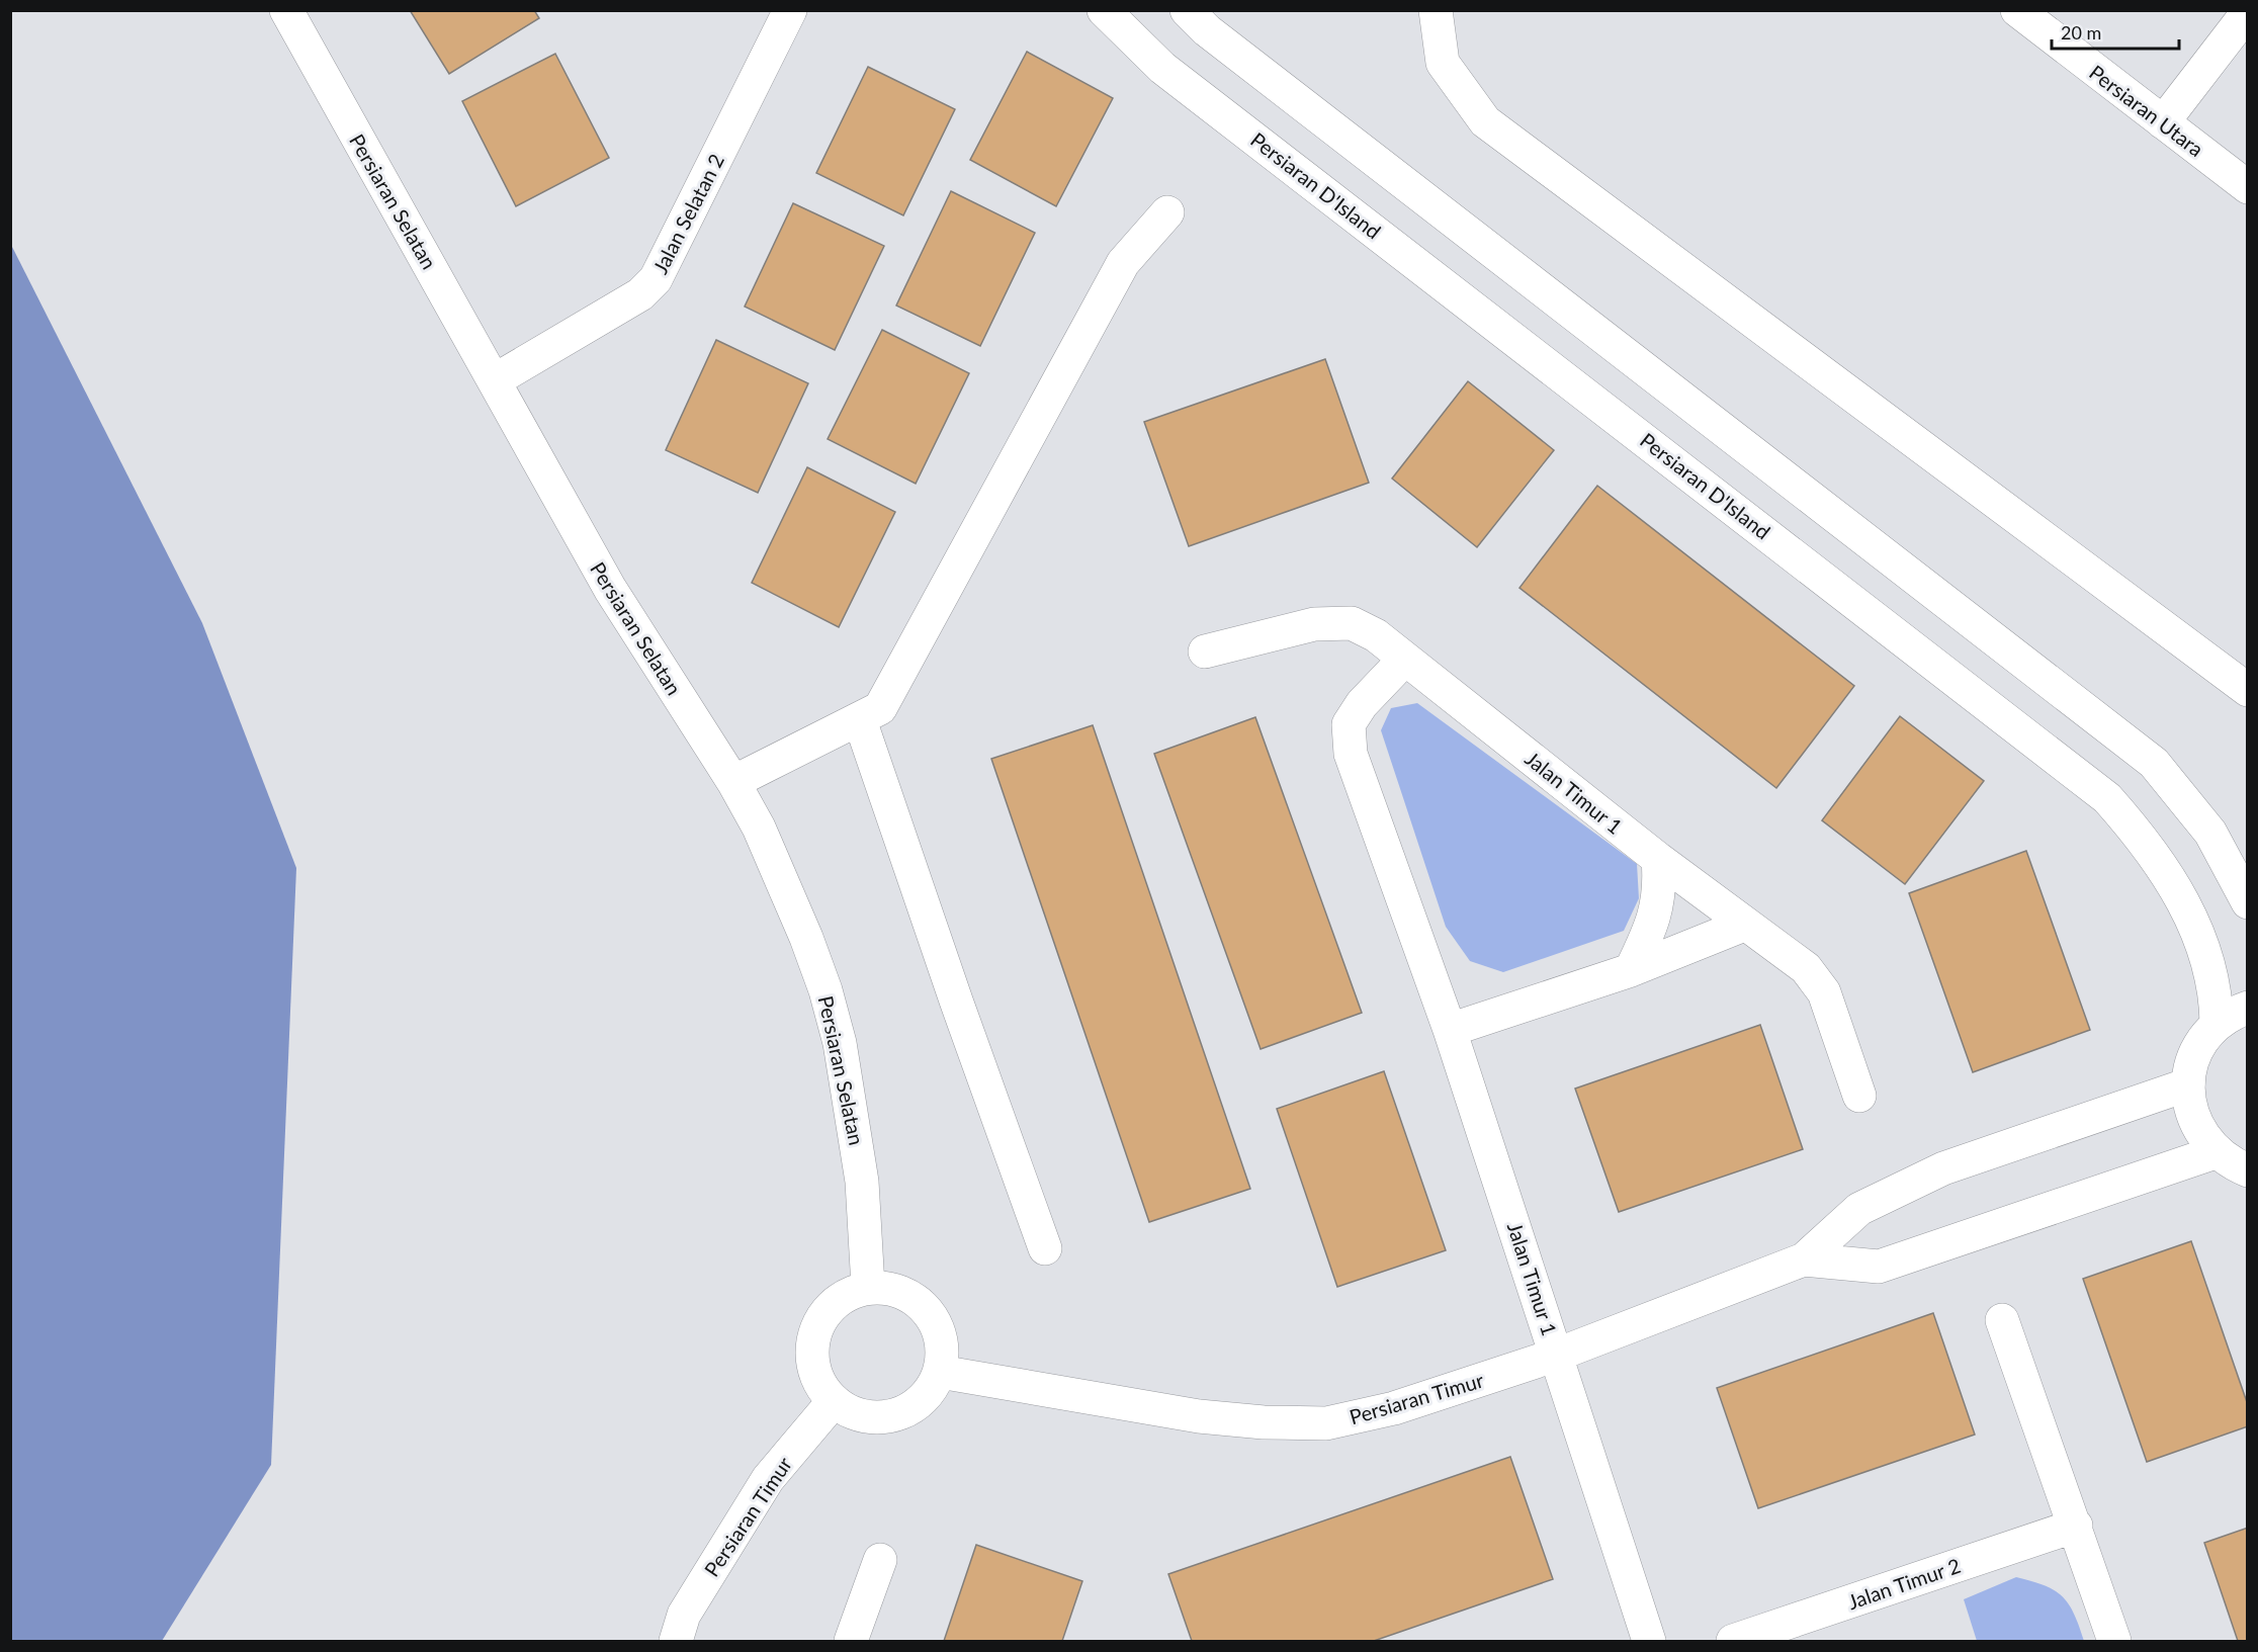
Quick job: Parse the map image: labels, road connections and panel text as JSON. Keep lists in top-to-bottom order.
{
  "streets": {
    "street": [
      "Persiaran Utara",
      "Persiaran D'Island",
      "Persiaran Selatan",
      "Jalan Selatan 2",
      "Jalan Timur 1",
      "Persiaran Timur",
      "Jalan Timur 2"
    ]
  },
  "crossings": [
    ["Persiaran Selatan", "Jalan Selatan 2"],
    ["Persiaran Selatan", "Persiaran Timur"],
    ["Jalan Timur 1", "Persiaran Timur"]
  ],
  "scale_bar": "20 m"
}
